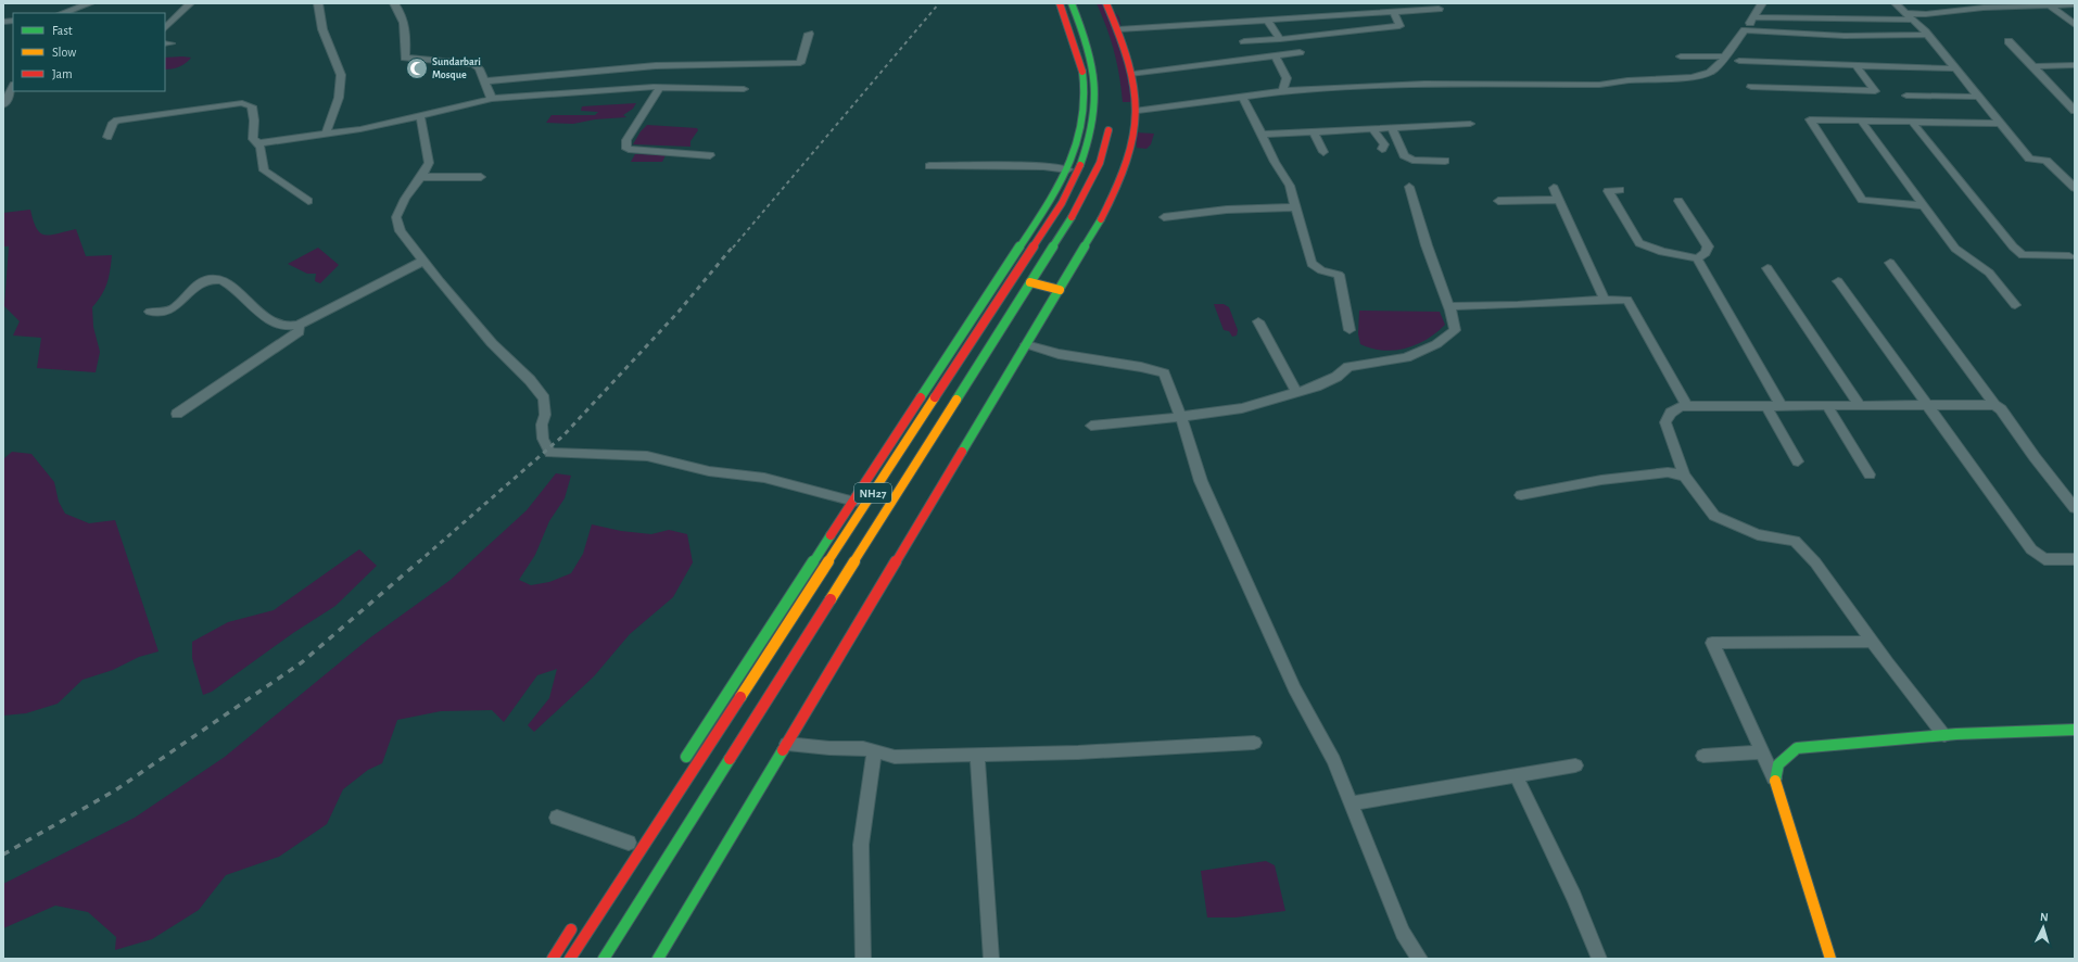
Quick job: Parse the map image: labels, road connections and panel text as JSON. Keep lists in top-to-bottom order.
{
  "streets": {
    "main road": ["NH27"]
  },
  "places": {
    "mosque": ["Sundarbari Mosque"]
  },
  "legend": ["Fast", "Slow", "Jam"],
  "north": "top"
}
